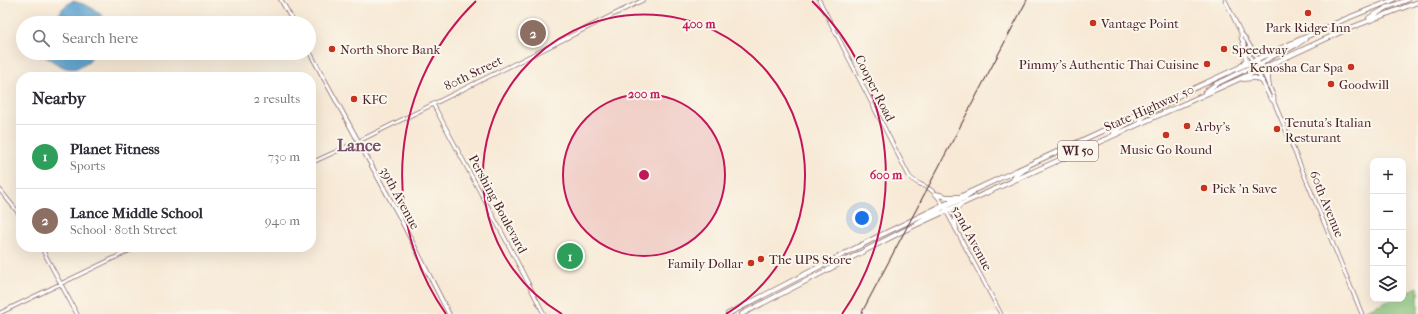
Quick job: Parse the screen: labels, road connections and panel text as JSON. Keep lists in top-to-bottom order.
{
  "streets": {
    "main road": ["State Highway 50", "WI 50", "39th Avenue"],
    "street": [
      "80th Street",
      "Cooper Road",
      "Pershing Boulevard",
      "60th Avenue",
      "52nd Avenue"
    ]
  },
  "crossings": [
    ["80th Street", "39th Avenue"],
    ["80th Street", "Pershing Boulevard"],
    ["Cooper Road", "52nd Avenue"],
    ["State Highway 50", "60th Avenue"],
    ["State Highway 50", "52nd Avenue"]
  ],
  "districts": ["Lance"],
  "places": [
    "Park Ridge Inn",
    "Vantage Point",
    "North Shore Bank",
    "Speedway",
    "Pimmy's Authentic Thai Cuisine",
    "Kenosha Car Spa",
    "Goodwill",
    "KFC",
    "Arby's",
    "Tenuta's Italian Resturant",
    "Music Go Round",
    "Pick 'n Save",
    "The UPS Store",
    "Family Dollar"
  ],
  "page": {
    "search": "Search here",
    "pins": ["2", "1"],
    "heading": ["Nearby", "2 results"],
    "list": [
      {
        "mark": "1",
        "name": "Planet Fitness",
        "note": "Sports",
        "value": "730 m"
      },
      {
        "mark": "2",
        "name": "Lance Middle School",
        "note": "School · 80th Street",
        "value": "940 m"
      }
    ],
    "map_buttons": ["+", "−"]
  },
  "rings": ["400 m", "200 m", "600 m"]
}
